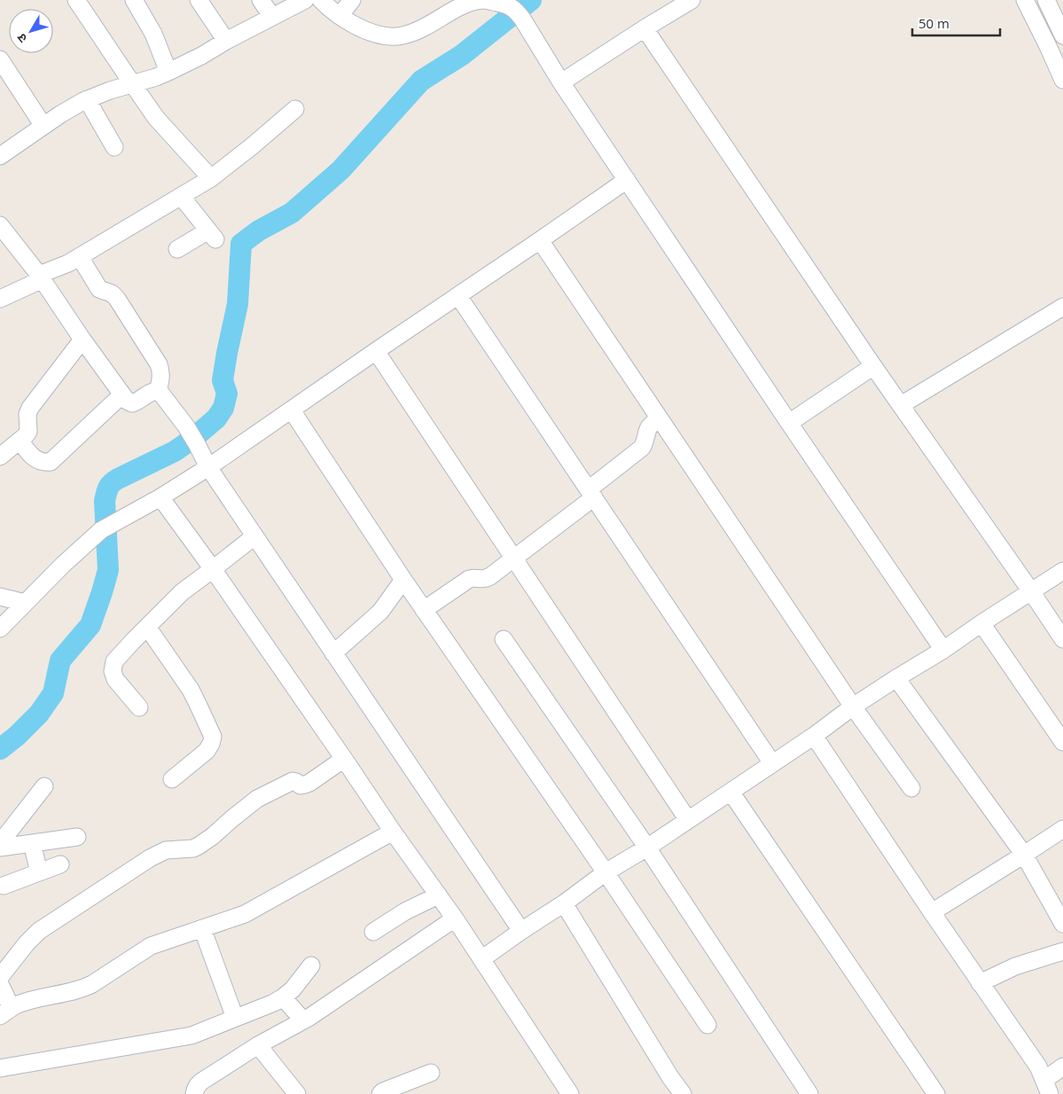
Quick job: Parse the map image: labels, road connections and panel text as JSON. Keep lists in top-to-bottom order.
{
  "scale_bar": "50 m",
  "north": "bottom left"
}
